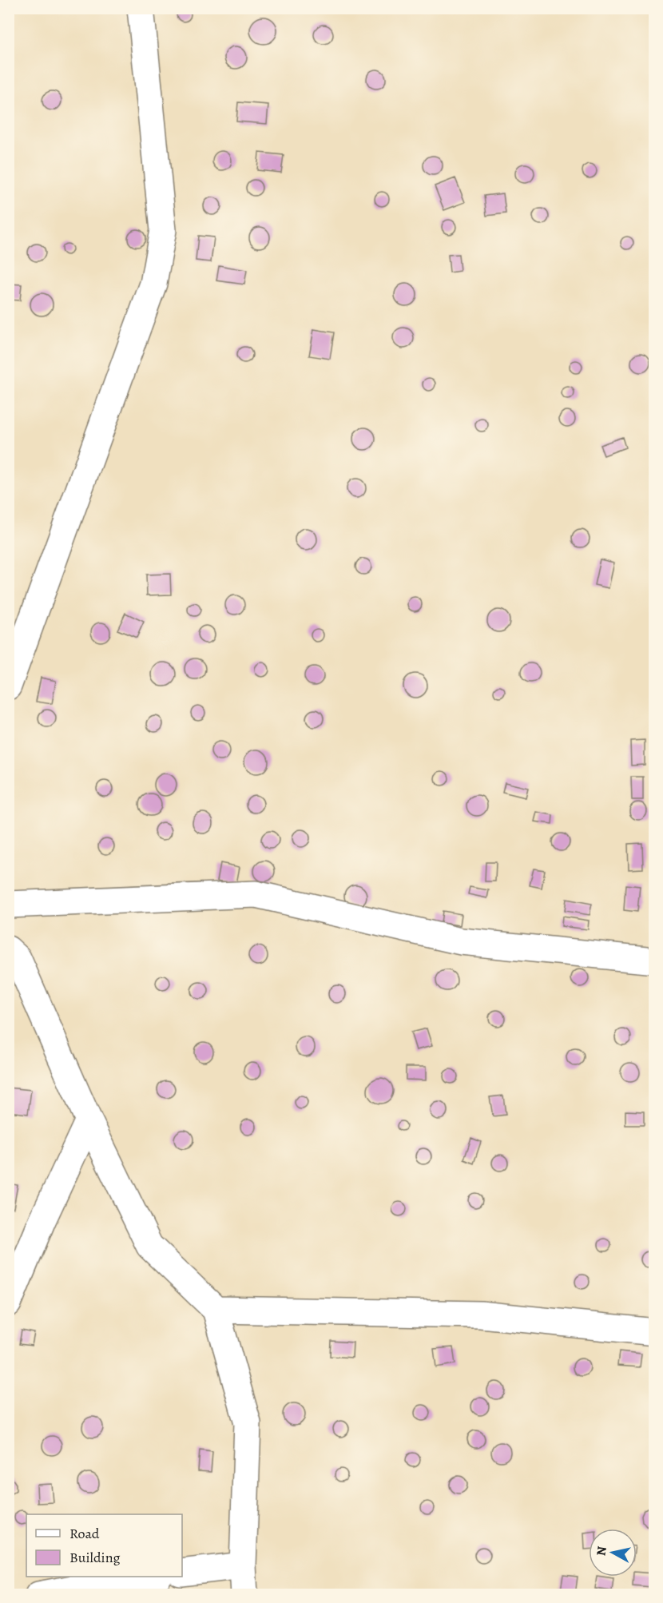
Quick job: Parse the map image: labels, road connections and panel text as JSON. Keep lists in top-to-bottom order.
{
  "legend": ["Road", "Building"],
  "north": "left"
}
